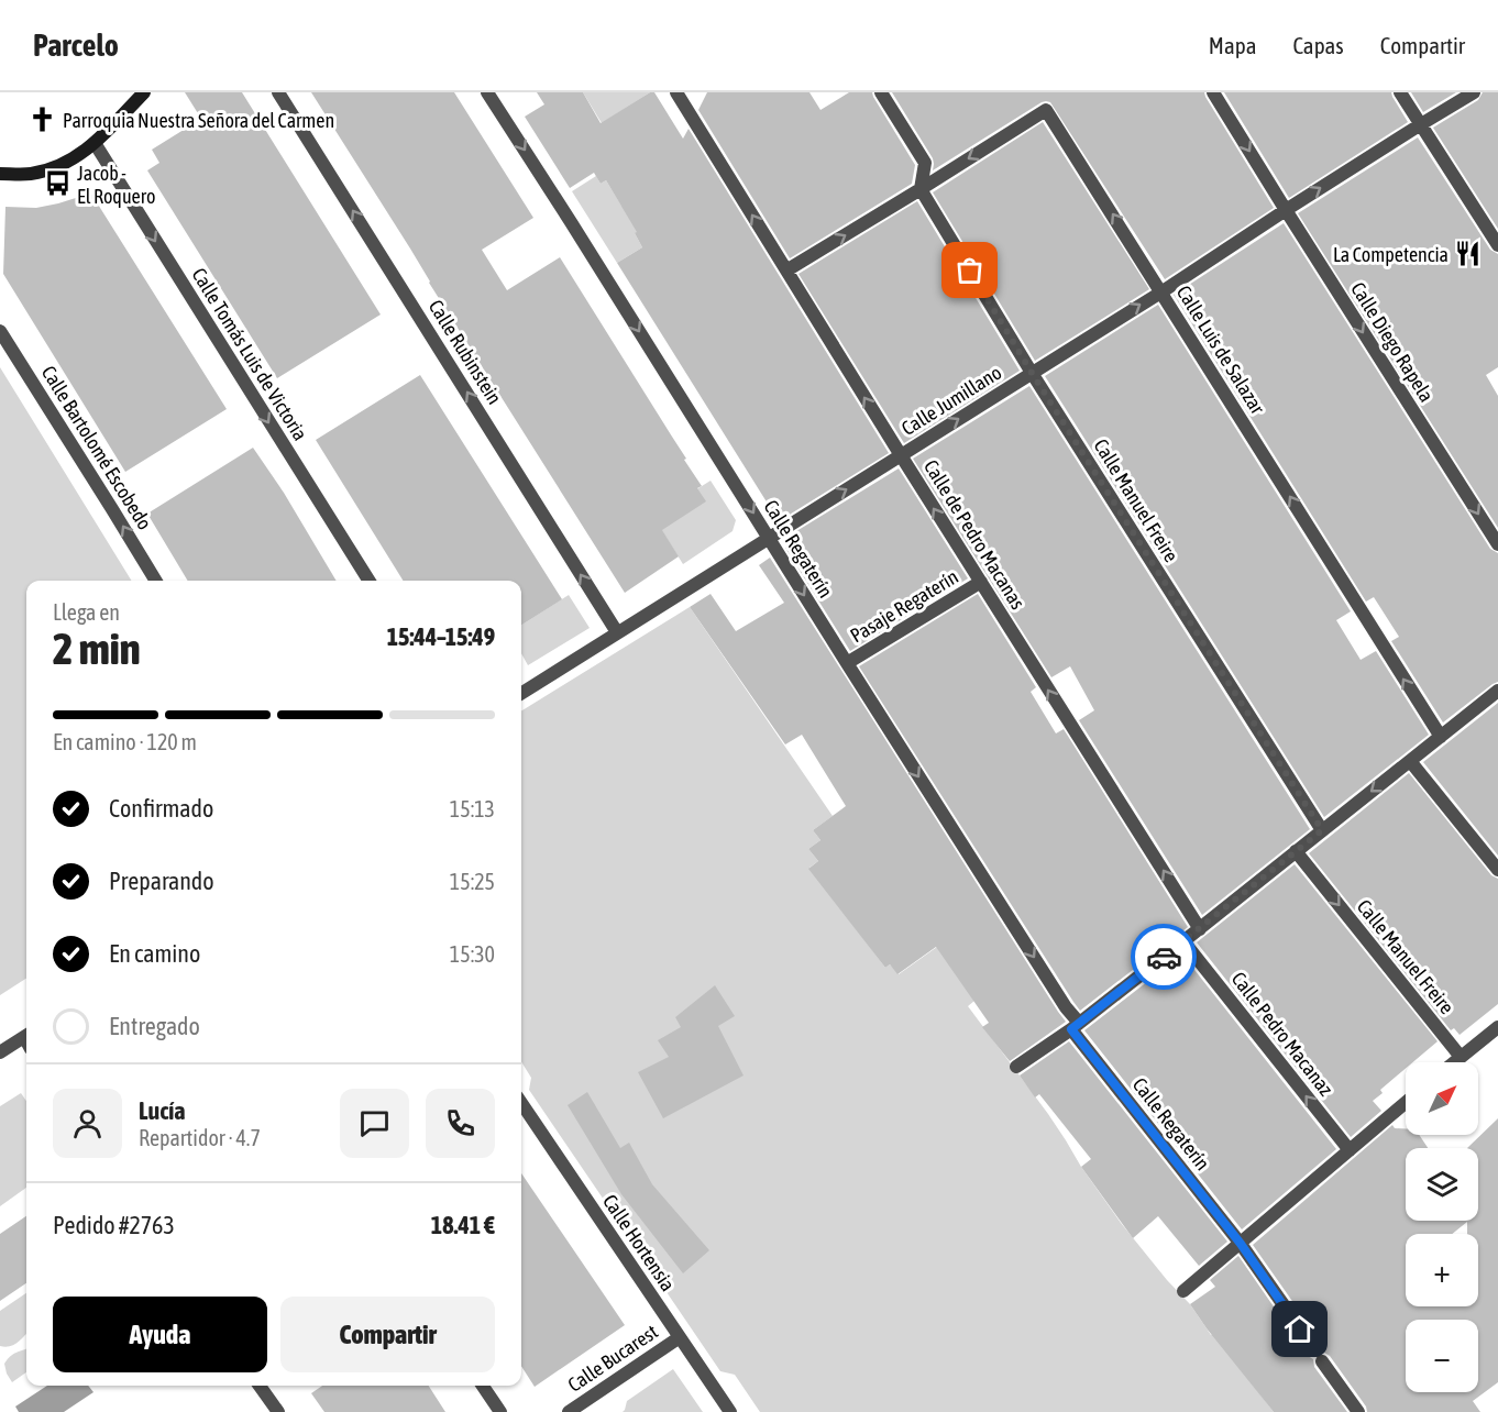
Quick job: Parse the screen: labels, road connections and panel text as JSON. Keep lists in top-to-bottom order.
{
  "streets": {
    "street": [
      "Calle Diego Rapela",
      "Calle Luis de Salazar",
      "Calle Rubinstein",
      "Calle Tomás Luis de Victoria",
      "Calle Jumillano",
      "Calle Bartolomé Escobedo",
      "Calle Manuel Freire",
      "Calle de Pedro Macanas",
      "Calle Regaterín",
      "Pasaje Regaterín",
      "Calle Pedro Macanaz",
      "Calle Hortensia",
      "Calle Bucarest"
    ]
  },
  "crossings": [
    ["Calle Diego Rapela", "Calle Jumillano"],
    ["Calle Luis de Salazar", "Calle Jumillano"],
    ["Calle Luis de Salazar", "Calle Manuel Freire"],
    ["Calle Rubinstein", "Calle Jumillano"],
    ["Calle Jumillano", "Calle Manuel Freire"],
    ["Calle Jumillano", "Calle de Pedro Macanas"],
    ["Calle Jumillano", "Calle Regaterín"],
    ["Calle de Pedro Macanas", "Pasaje Regaterín"],
    ["Calle Regaterín", "Pasaje Regaterín"],
    ["Calle Hortensia", "Calle Bucarest"]
  ],
  "one_way": [
    "Calle Diego Rapela",
    "Calle Luis de Salazar",
    "Calle Rubinstein",
    "Calle Tomás Luis de Victoria",
    "Calle Jumillano",
    "Calle Bartolomé Escobedo",
    "Calle de Pedro Macanas",
    "Calle Regaterín",
    "Calle Pedro Macanaz"
  ],
  "places": {
    "church": ["Parroquia Nuestra Señora del Carmen"],
    "bus stop": ["Jacob - El Roquero"],
    "restaurant": ["La Competencia"]
  },
  "north": "top right",
  "page": {
    "header": "Parcelo",
    "nav": ["Mapa", "Capas", "Compartir"],
    "heading": ["2 min", "Llega en", "15:44–15:49"],
    "panel": [
      "Lucía",
      "Repartidor · 4.7",
      "Pedido #2763",
      "18.41 €"
    ],
    "bar": "En camino · 120 m",
    "list": [
      ["Confirmado", "15:13"],
      ["Preparando", "15:25"],
      ["En camino", "15:30"],
      "Entregado"
    ],
    "map_buttons": ["+", "−"],
    "buttons": ["Ayuda", "Compartir"]
  }
}
